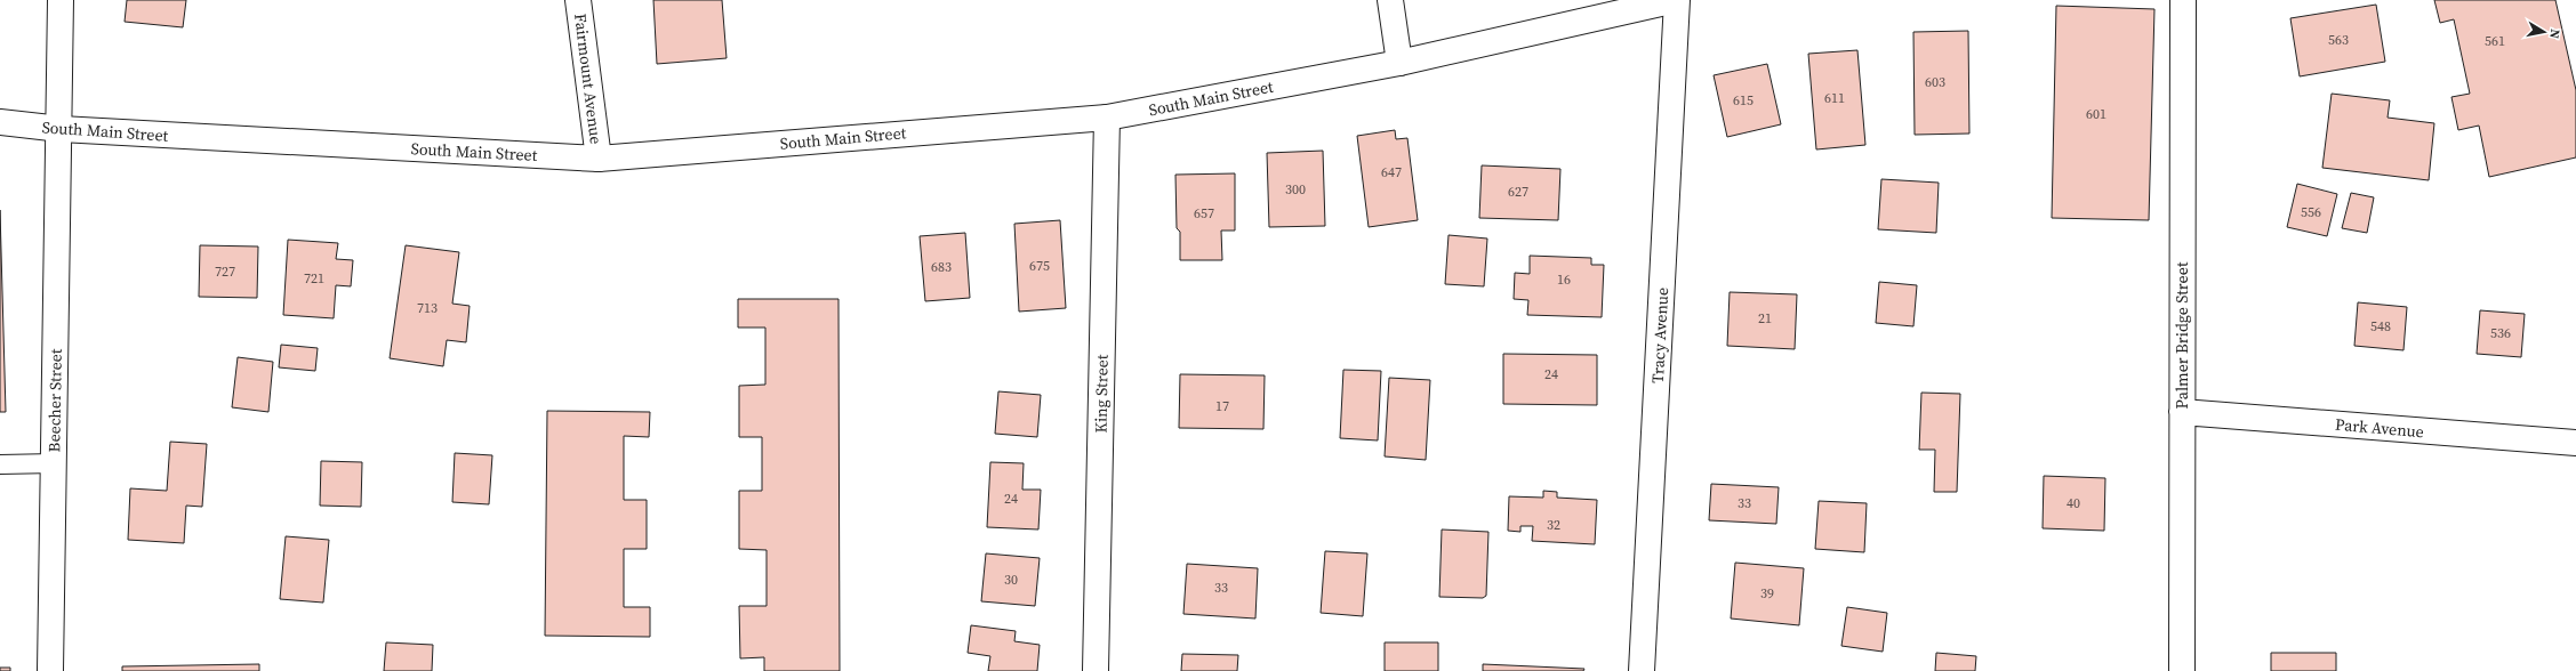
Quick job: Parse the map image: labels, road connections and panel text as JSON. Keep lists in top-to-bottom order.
{
  "streets": {
    "street": [
      "Fairmount Avenue",
      "South Main Street",
      "Tracy Avenue",
      "Palmer Bridge Street",
      "King Street",
      "Beecher Street",
      "Park Avenue"
    ]
  },
  "crossings": [
    ["Fairmount Avenue", "South Main Street"],
    ["South Main Street", "Tracy Avenue"],
    ["South Main Street", "King Street"],
    ["South Main Street", "Beecher Street"],
    ["Palmer Bridge Street", "Park Avenue"]
  ],
  "house_numbers": [
    "563",
    "561",
    "603",
    "611",
    "615",
    "601",
    "647",
    "300",
    "627",
    "556",
    "657",
    "675",
    "683",
    "727",
    "721",
    "16",
    "713",
    "21",
    "548",
    "536",
    "24",
    "17",
    "24",
    "33",
    "40",
    "32",
    "30",
    "33",
    "39"
  ],
  "north": "right"
}
